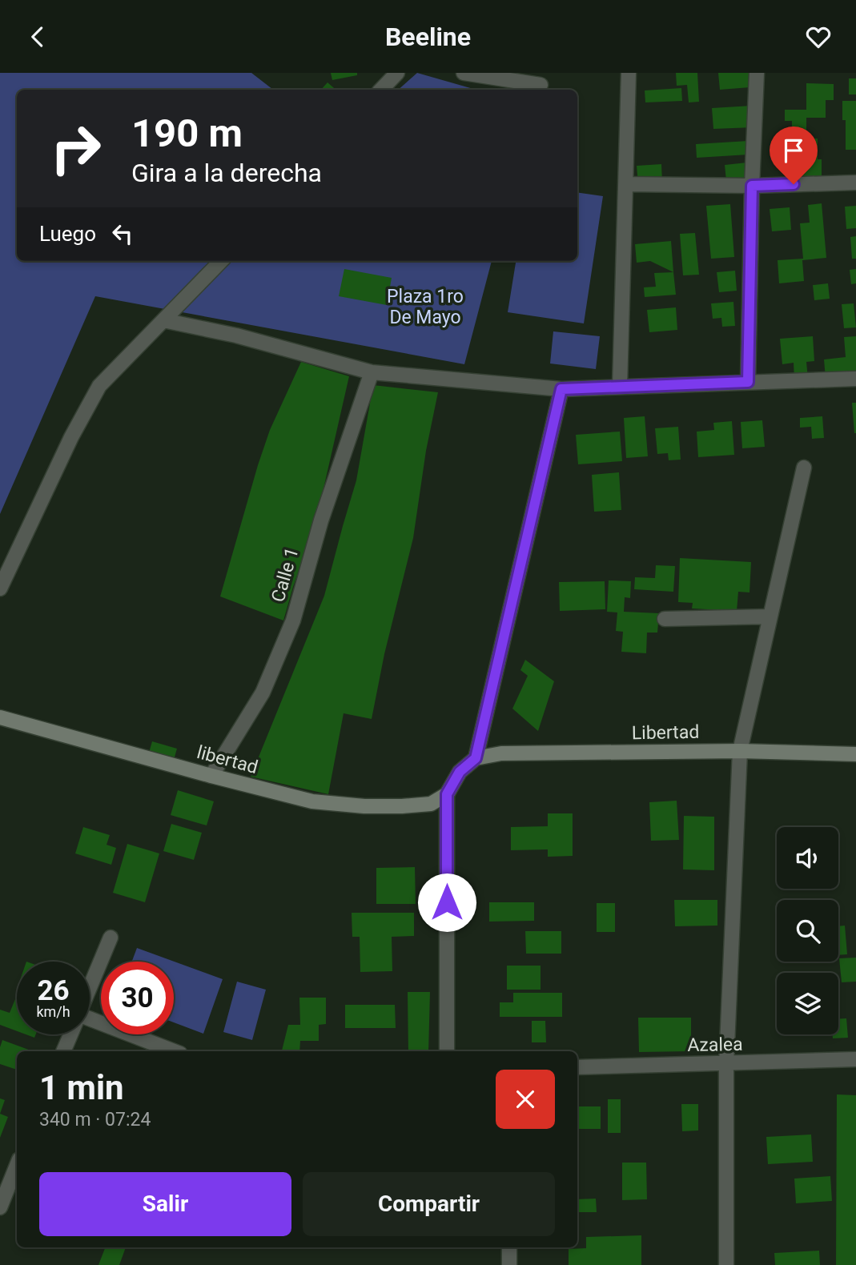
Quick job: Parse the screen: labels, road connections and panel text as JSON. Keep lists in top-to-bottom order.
{
  "streets": {
    "main road": ["Libertad", "libertad"],
    "street": ["Calle 1", "Azalea"]
  },
  "crossings": [
    ["Calle 1", "libertad"]
  ],
  "parks": ["Plaza 1ro De Mayo"],
  "page": {
    "header": "Beeline",
    "turn": ["190 m", "Gira a la derecha"],
    "then": "Luego",
    "speed": "26 km/h",
    "limit": "30",
    "heading": ["1 min", "340 m · 07:24"],
    "buttons": ["Salir", "Compartir"]
  }
}
